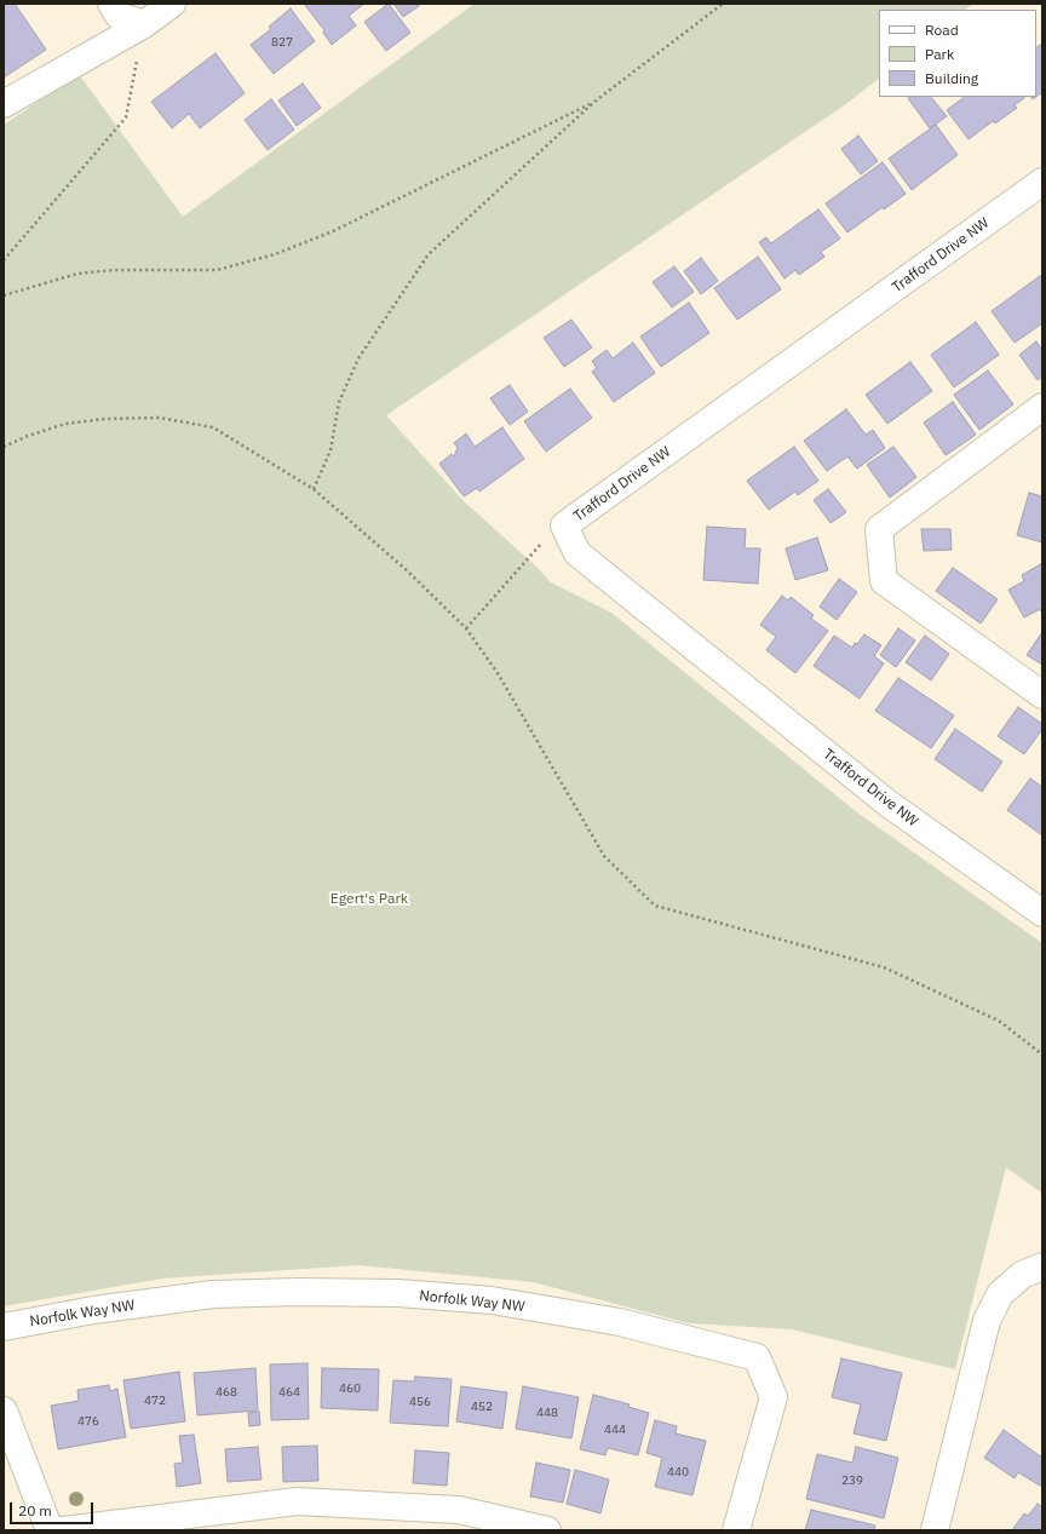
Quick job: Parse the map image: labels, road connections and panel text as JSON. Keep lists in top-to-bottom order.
{
  "streets": {
    "street": ["Trafford Drive NW", "Norfolk Way NW"]
  },
  "parks": ["Egert's Park"],
  "house_numbers": [
    "827",
    "460",
    "468",
    "464",
    "472",
    "456",
    "452",
    "448",
    "476",
    "444",
    "440",
    "239"
  ],
  "legend": ["Road", "Park", "Building"],
  "scale_bar": "20 m"
}
